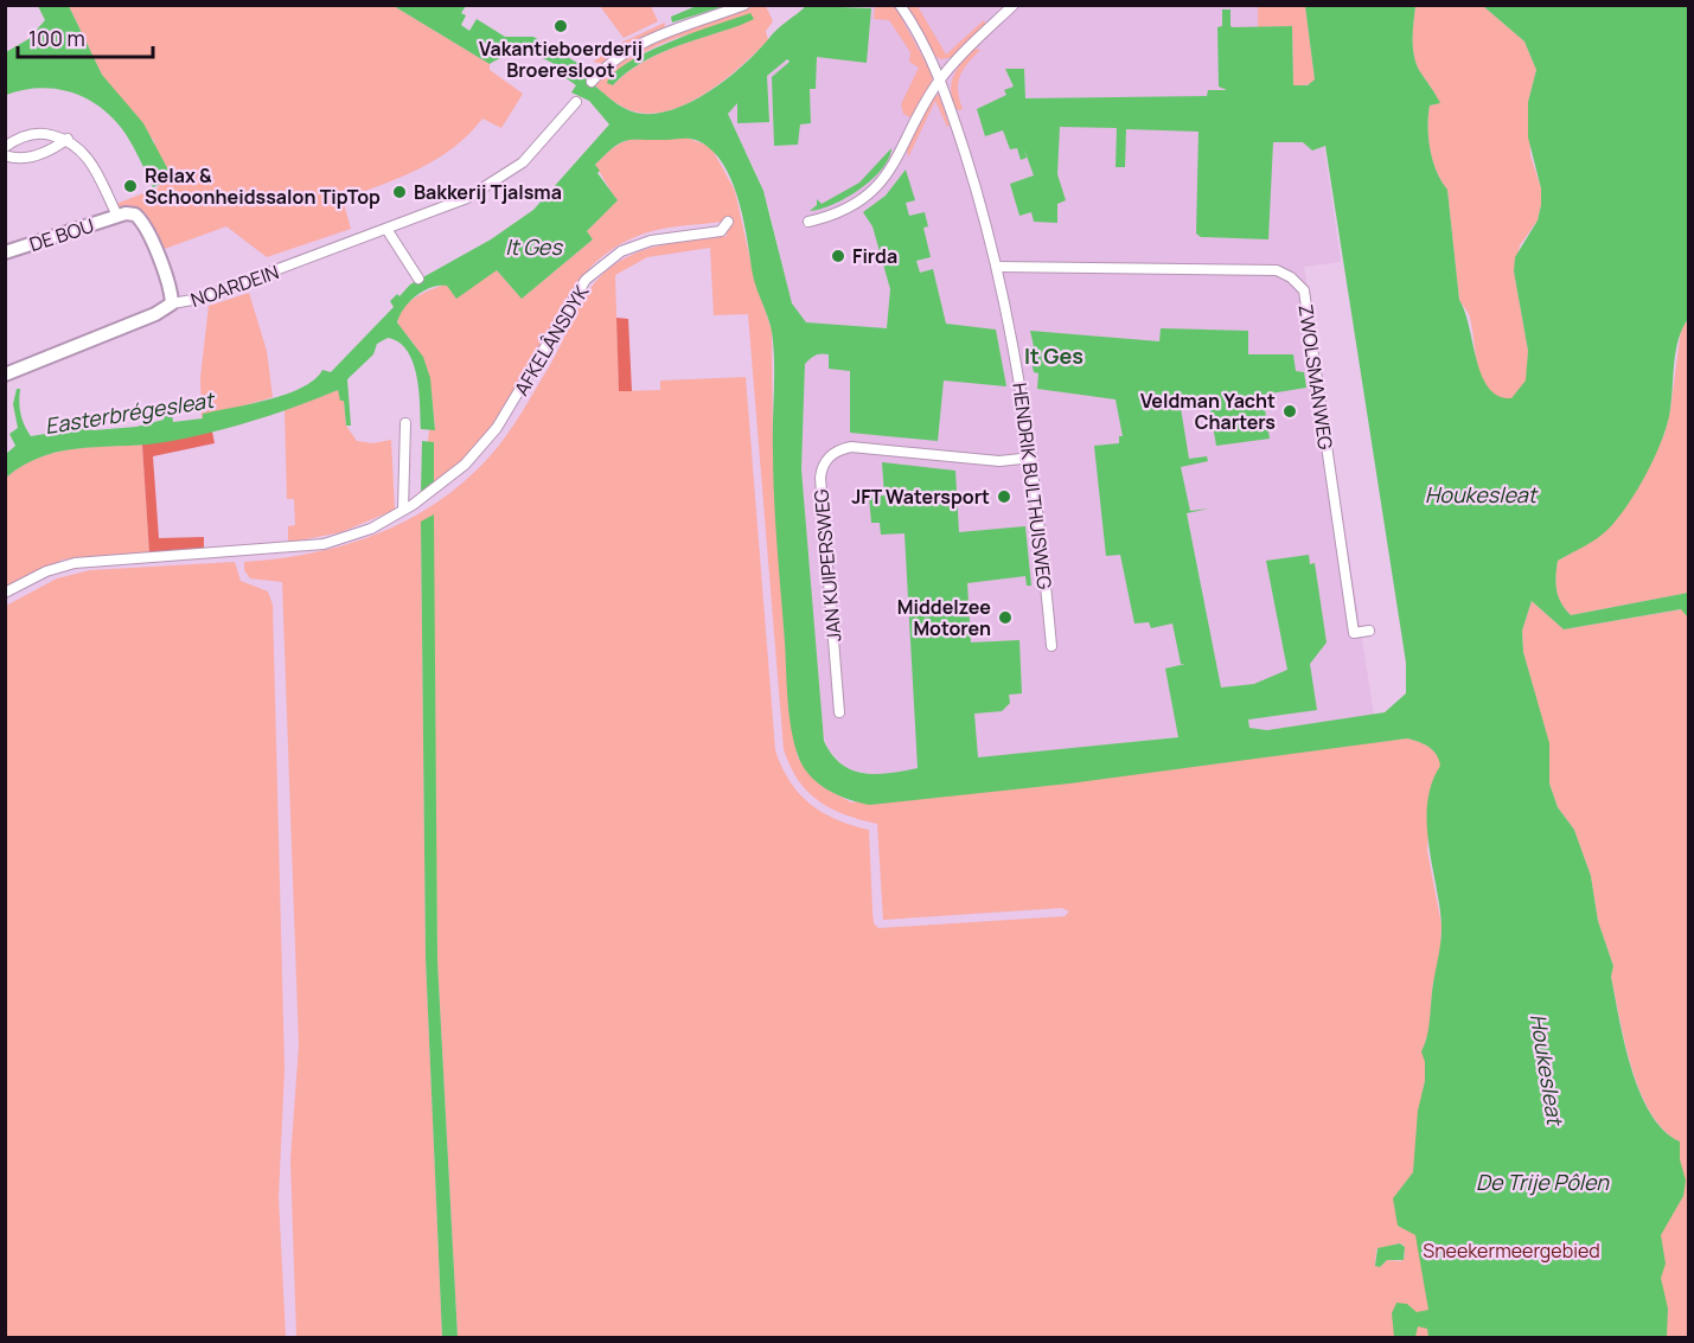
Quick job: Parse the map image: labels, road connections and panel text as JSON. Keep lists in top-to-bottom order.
{
  "streets": {
    "street": [
      "DE BOU",
      "NOARDEIN",
      "AFKELÂNSDYK",
      "ZWOLSMANWEG",
      "HENDRIK BULTHUISWEG",
      "JAN KUIPERSWEG"
    ]
  },
  "crossings": [
    ["ZWOLSMANWEG", "HENDRIK BULTHUISWEG"],
    ["HENDRIK BULTHUISWEG", "JAN KUIPERSWEG"]
  ],
  "districts": ["It Ges"],
  "water": [
    "It Ges",
    "Easterbrégesleat",
    "Houkesleat",
    "De Trije Pôlen"
  ],
  "parks": ["Sneekermeergebied"],
  "places": [
    "Vakantieboerderij Broeresloot",
    "Relax & Schoonheidssalon TipTop",
    "Bakkerij Tjalsma",
    "Firda",
    "Veldman Yacht Charters",
    "JFT Watersport",
    "Middelzee Motoren"
  ],
  "scale_bar": "100 m"
}
